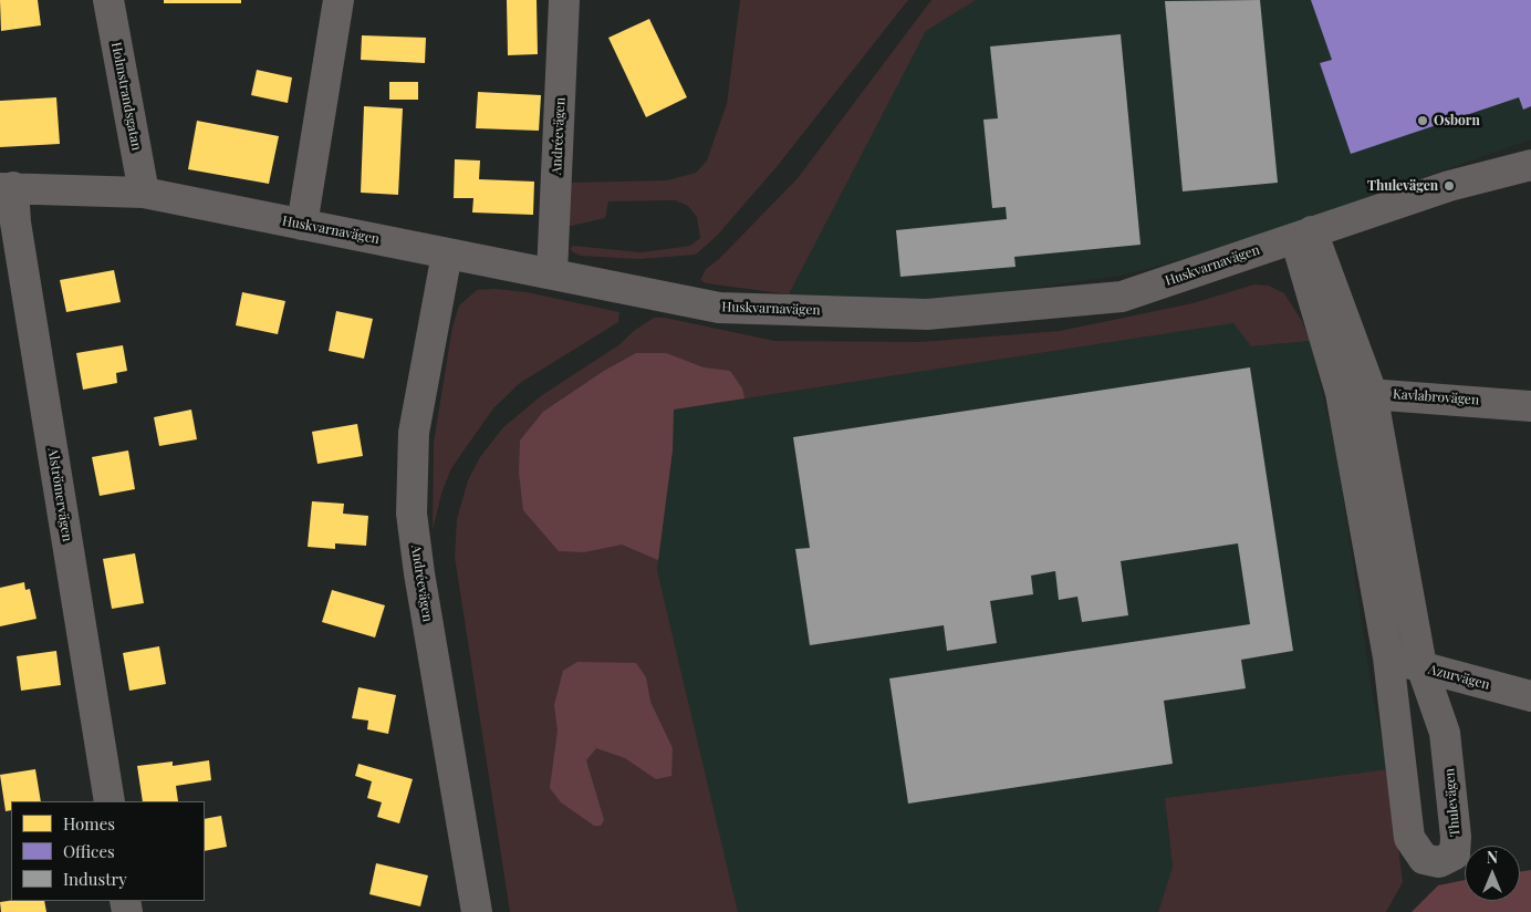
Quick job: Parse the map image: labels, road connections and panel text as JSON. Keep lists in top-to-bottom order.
{
  "streets": {
    "street": [
      "Holmstrandsgatan",
      "Andréevägen",
      "Huskvarnavägen",
      "Kavlabrovägen",
      "Alströmervägen",
      "Azurvägen",
      "Thulevägen"
    ]
  },
  "crossings": [
    ["Holmstrandsgatan", "Huskvarnavägen"],
    ["Andréevägen", "Huskvarnavägen"],
    ["Huskvarnavägen", "Alströmervägen"],
    ["Huskvarnavägen", "Thulevägen"],
    ["Kavlabrovägen", "Thulevägen"],
    ["Azurvägen", "Thulevägen"]
  ],
  "places": ["Osborn", "Thulevägen"],
  "legend": ["Homes", "Offices", "Industry"],
  "north": "top"
}
